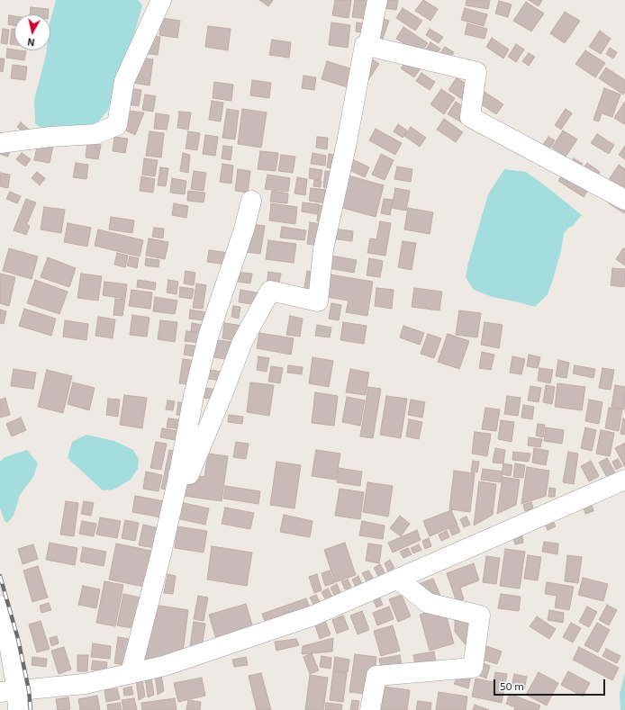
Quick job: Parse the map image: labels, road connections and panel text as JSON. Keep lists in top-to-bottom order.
{
  "scale_bar": "50 m",
  "north": "bottom"
}
